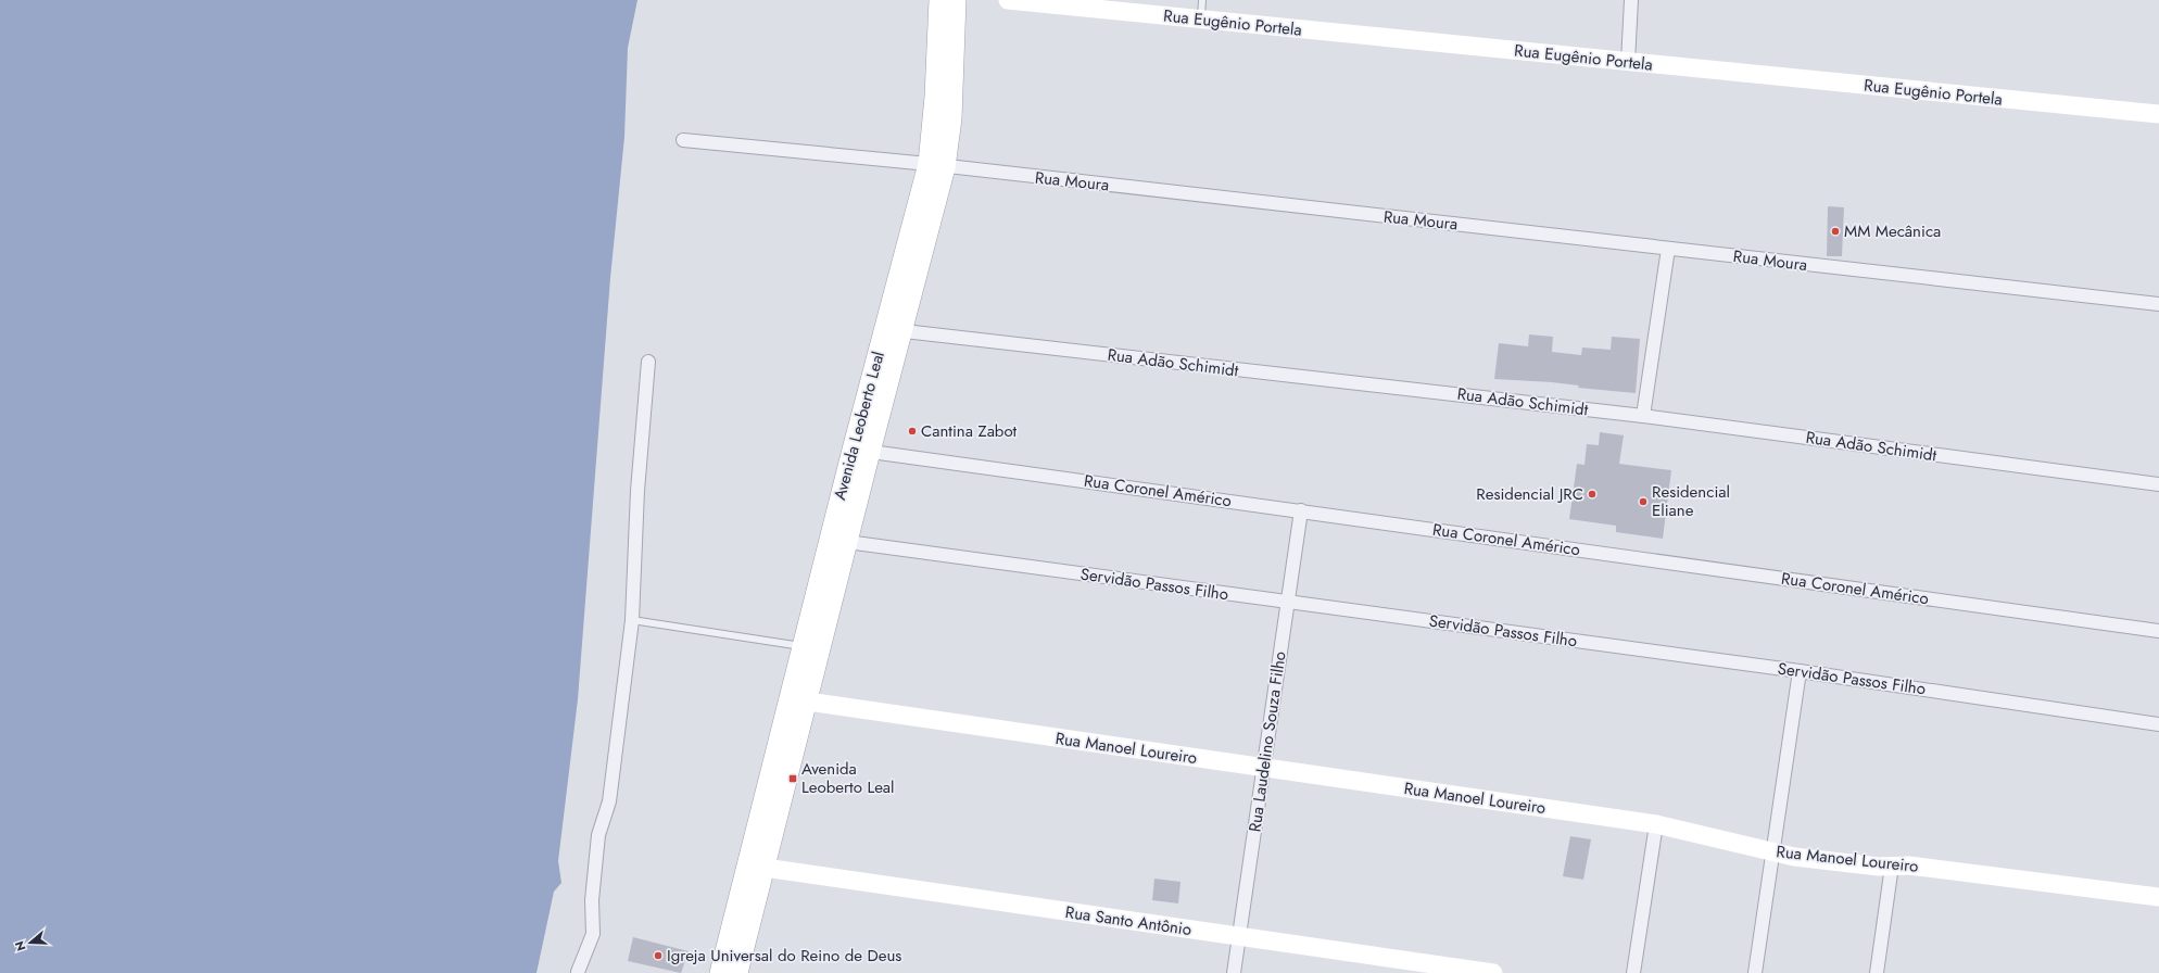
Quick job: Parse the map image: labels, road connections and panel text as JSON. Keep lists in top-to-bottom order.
{
  "streets": {
    "main road": ["Avenida Leoberto Leal"],
    "street": [
      "Rua Eugênio Portela",
      "Rua Moura",
      "Rua Adão Schimidt",
      "Rua Coronel Américo",
      "Servidão Passos Filho",
      "Rua Laudelino Souza Filho",
      "Rua Manoel Loureiro",
      "Rua Santo Antônio"
    ]
  },
  "crossings": [
    ["Rua Moura", "Avenida Leoberto Leal"],
    ["Rua Adão Schimidt", "Avenida Leoberto Leal"],
    ["Avenida Leoberto Leal", "Rua Coronel Américo"],
    ["Avenida Leoberto Leal", "Servidão Passos Filho"],
    ["Avenida Leoberto Leal", "Rua Manoel Loureiro"],
    ["Avenida Leoberto Leal", "Rua Santo Antônio"],
    ["Rua Coronel Américo", "Rua Laudelino Souza Filho"],
    ["Servidão Passos Filho", "Rua Laudelino Souza Filho"],
    ["Rua Laudelino Souza Filho", "Rua Manoel Loureiro"],
    ["Rua Laudelino Souza Filho", "Rua Santo Antônio"]
  ],
  "places": {
    "other": [
      "MM Mecânica",
      "Cantina Zabot",
      "Residencial JRC",
      "Residencial Eliane",
      "Igreja Universal do Reino de Deus"
    ],
    "transit": ["Avenida Leoberto Leal"]
  },
  "north": "left"
}
